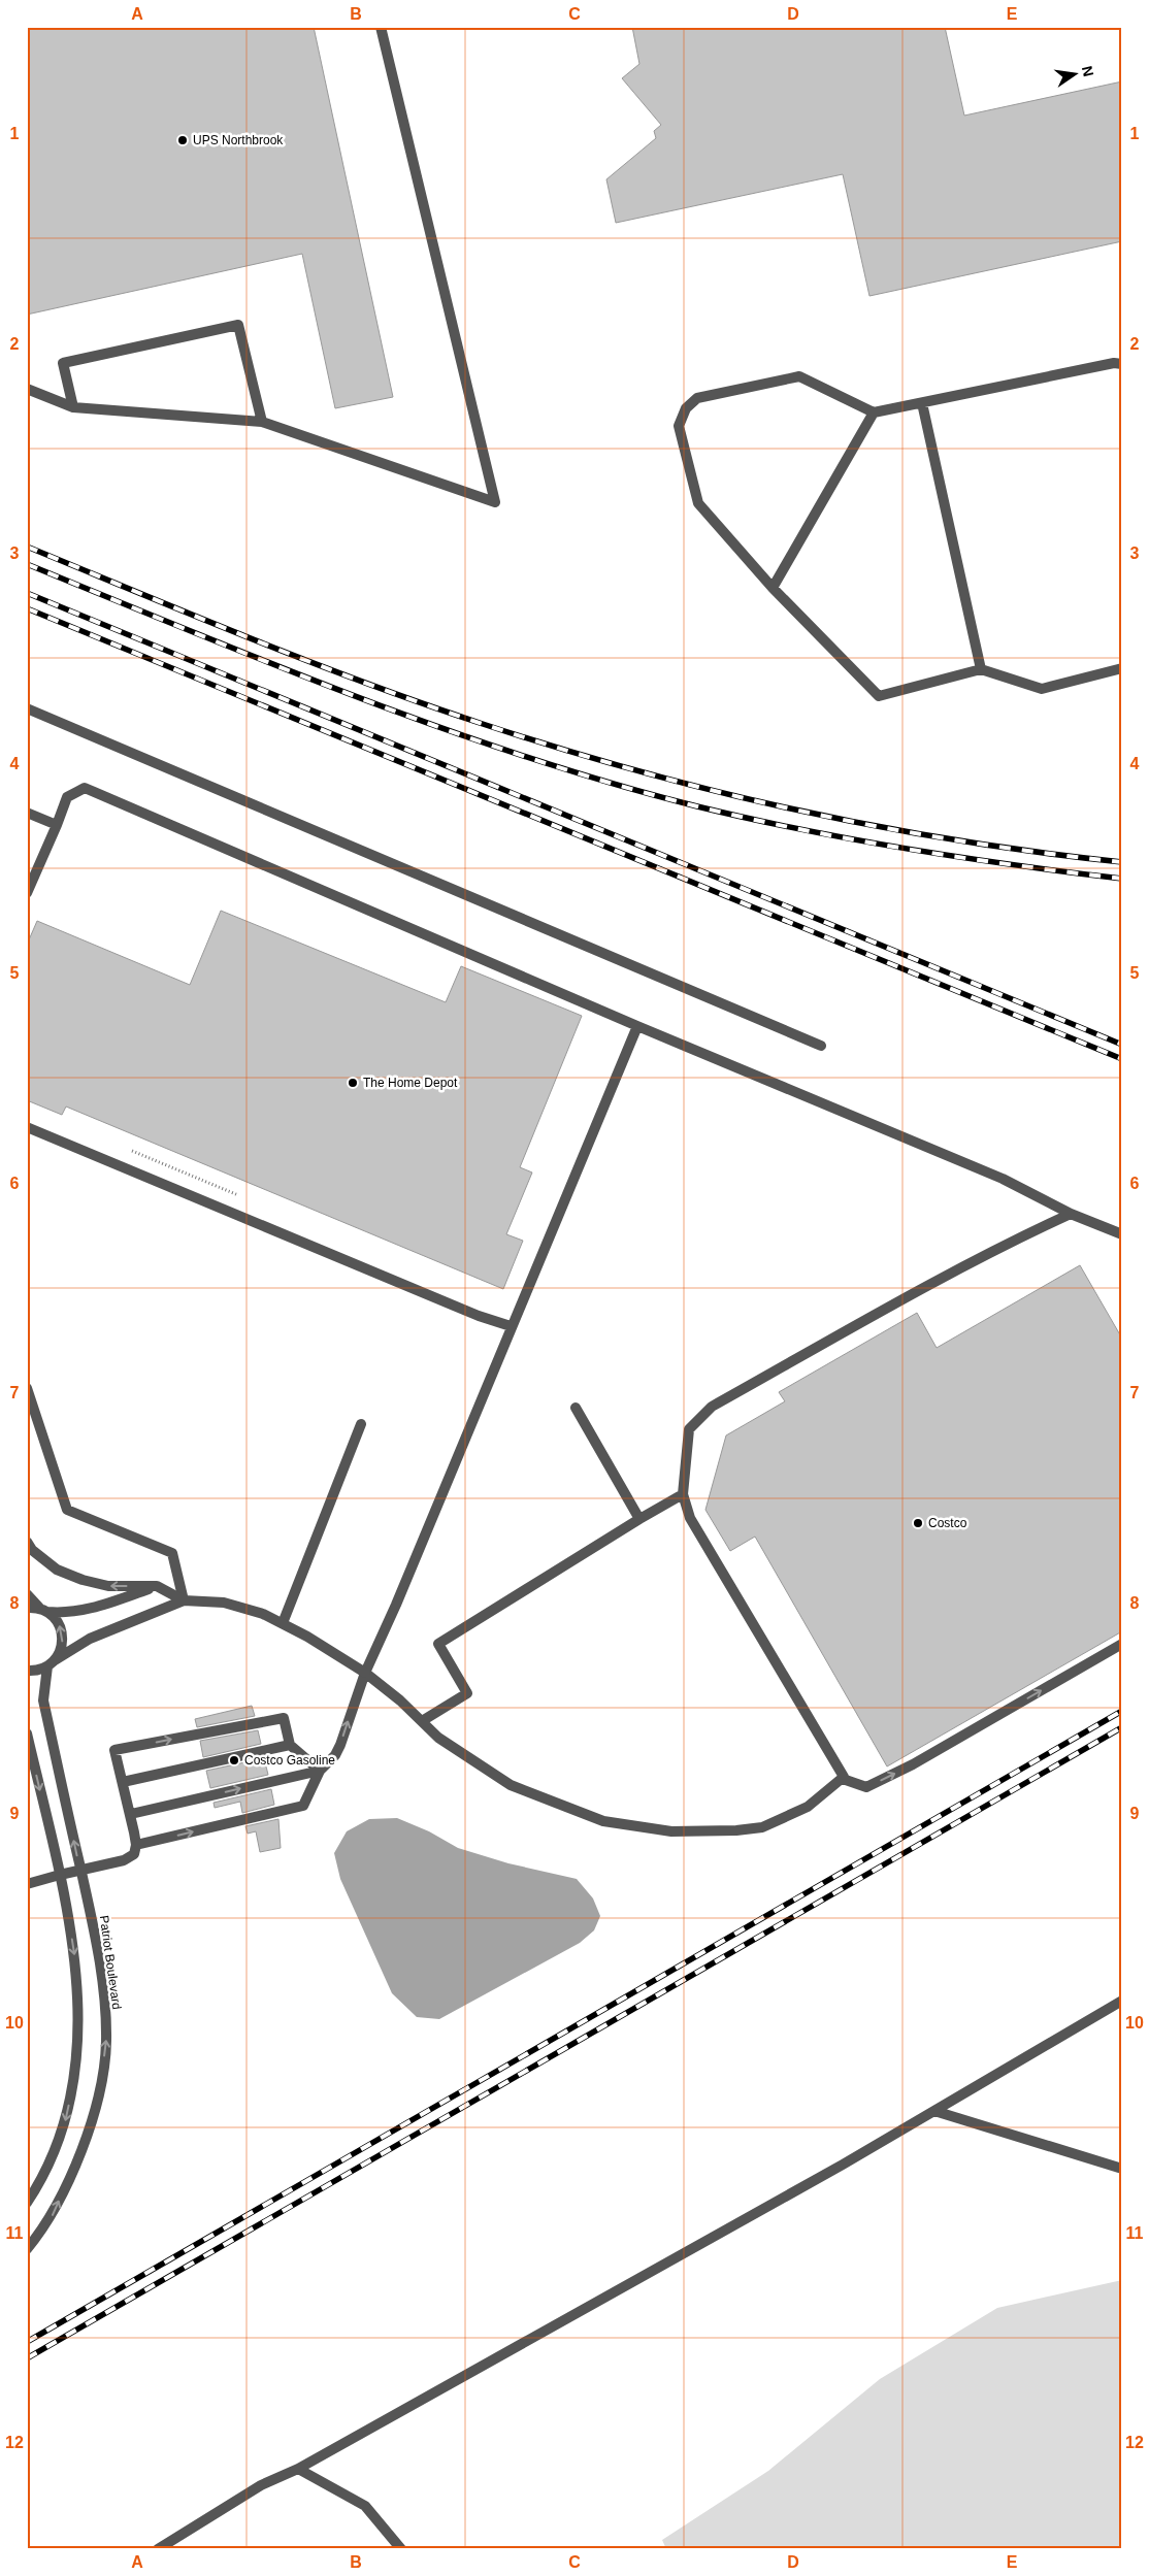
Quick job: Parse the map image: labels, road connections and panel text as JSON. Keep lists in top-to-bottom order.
{
  "streets": {
    "street": ["Patriot Boulevard"]
  },
  "places": [
    "UPS Northbrook",
    "The Home Depot",
    "Costco",
    "Costco Gasoline"
  ],
  "north": "right",
  "grid": {
    "columns": [
      "A",
      "B",
      "C",
      "D",
      "E"
    ],
    "rows": [
      "1",
      "2",
      "3",
      "4",
      "5",
      "6",
      "7",
      "8",
      "9",
      "10",
      "11",
      "12"
    ]
  }
}
